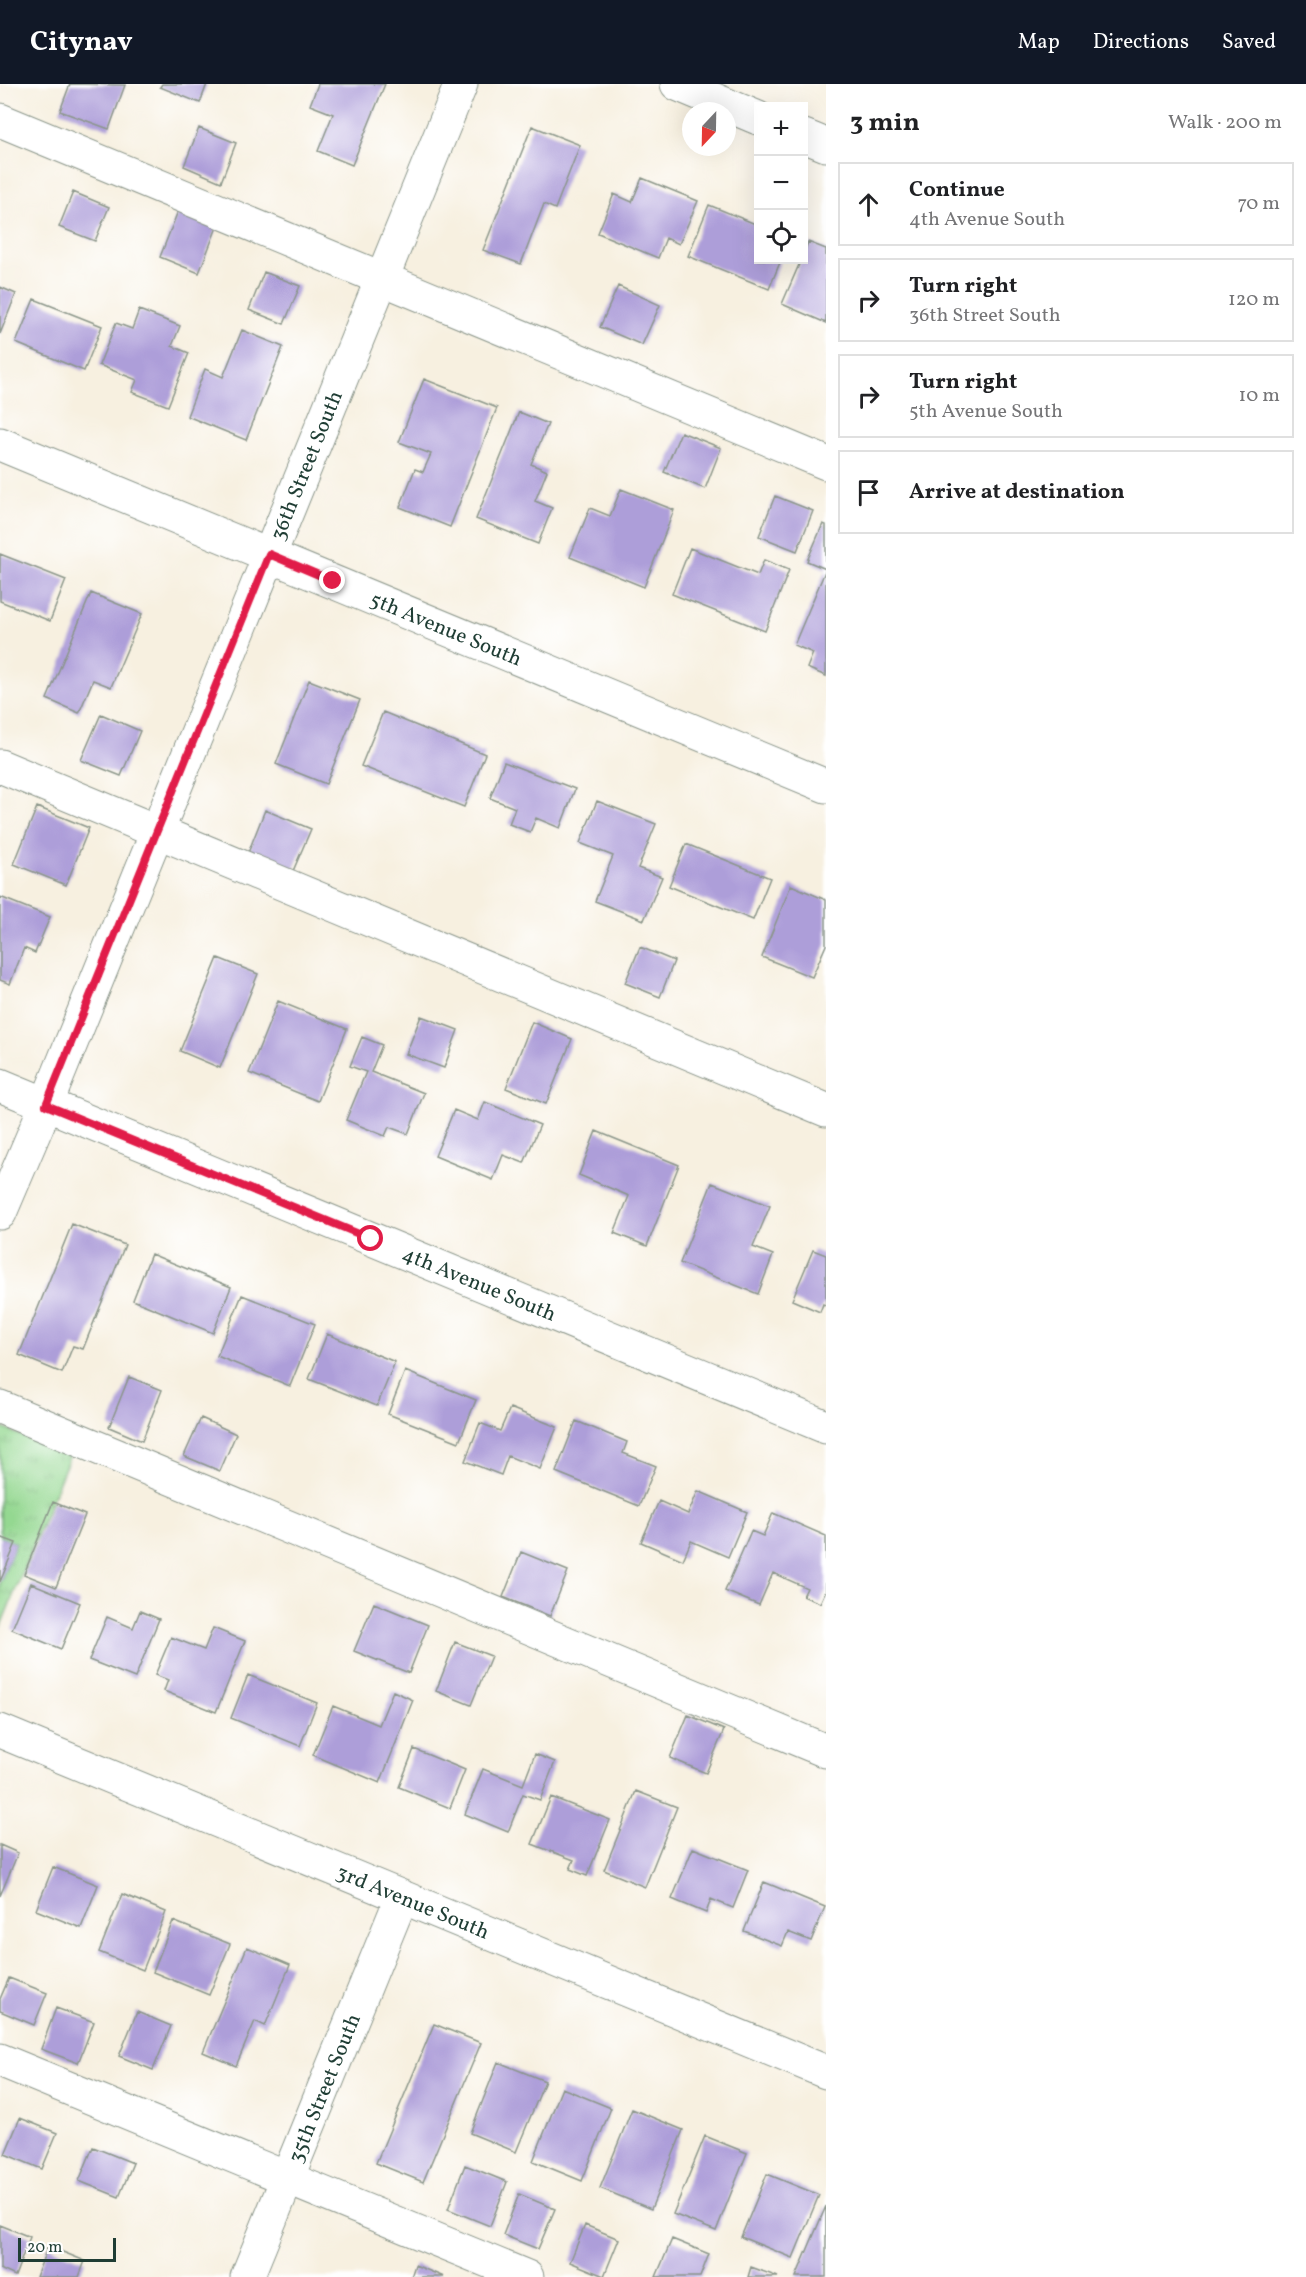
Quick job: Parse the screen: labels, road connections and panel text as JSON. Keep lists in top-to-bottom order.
{
  "streets": {
    "street": [
      "36th Street South",
      "5th Avenue South",
      "4th Avenue South",
      "3rd Avenue South",
      "35th Street South"
    ]
  },
  "crossings": [
    ["36th Street South", "5th Avenue South"],
    ["36th Street South", "4th Avenue South"],
    ["3rd Avenue South", "35th Street South"]
  ],
  "scale_bar": "20 m",
  "north": "bottom",
  "page": {
    "header": "Citynav",
    "nav": ["Map", "Directions", "Saved"],
    "heading": ["3 min", "Walk · 200 m"],
    "map_buttons": ["+", "−"],
    "list": [
      ["Continue", "4th Avenue South", "70 m"],
      ["Turn right", "36th Street South", "120 m"],
      ["Turn right", "5th Avenue South", "10 m"],
      "Arrive at destination"
    ],
    "scale": "20 m"
  }
}
